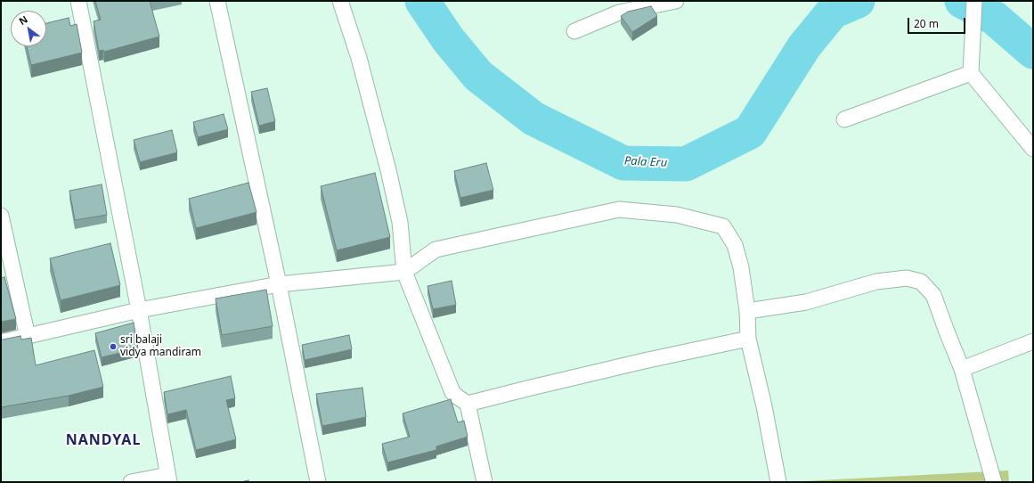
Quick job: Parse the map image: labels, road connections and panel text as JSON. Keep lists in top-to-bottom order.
{
  "districts": ["NANDYAL"],
  "water": ["Pala Eru"],
  "places": ["sri balaji vidya mandiram"],
  "scale_bar": "20 m",
  "north": "top left"
}
